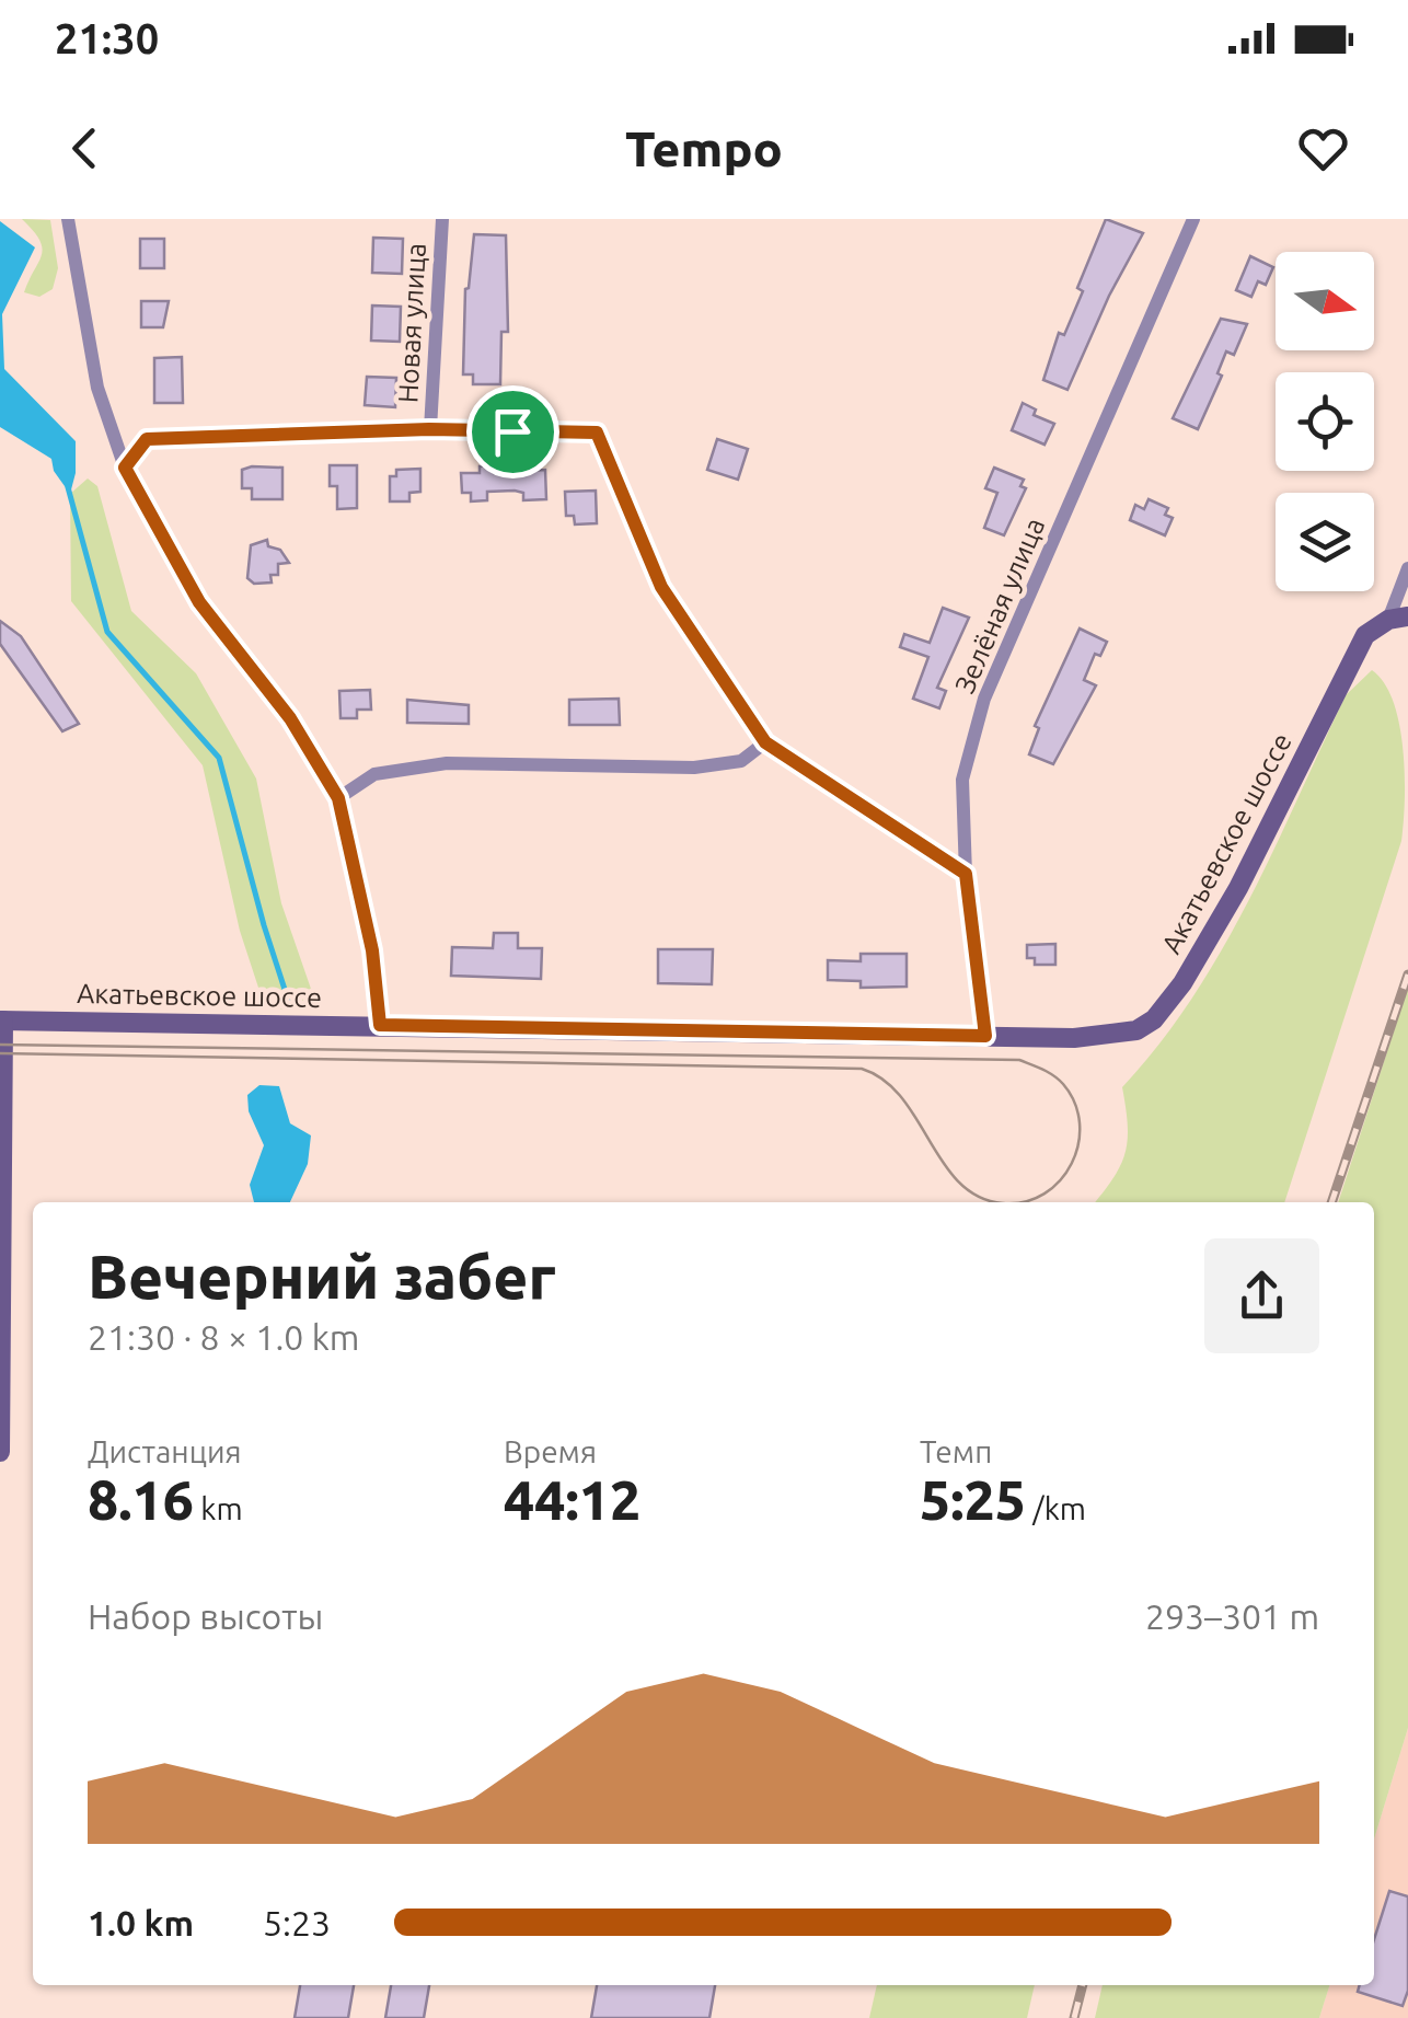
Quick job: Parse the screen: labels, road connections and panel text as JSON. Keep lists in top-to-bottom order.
{
  "streets": {
    "main road": ["Акатьевское шоссе"],
    "street": ["Новая улица", "Зелёная улица"]
  },
  "crossings": [
    ["Новая улица", "Зелёная улица"],
    ["Зелёная улица", "Акатьевское шоссе"]
  ],
  "north": "right",
  "page": {
    "status": "21:30",
    "header": "Tempo",
    "heading": ["Вечерний забег", "21:30 · 8 × 1.0 km"],
    "stats": [
      ["Дистанция", "8.16 km"],
      ["Время", "44:12"],
      ["Темп", "5:25 /km"]
    ],
    "chart": ["Набор высоты", "293–301 m"],
    "list": [
      {
        "name": "1.0 km",
        "note": "5:23"
      }
    ]
  }
}
